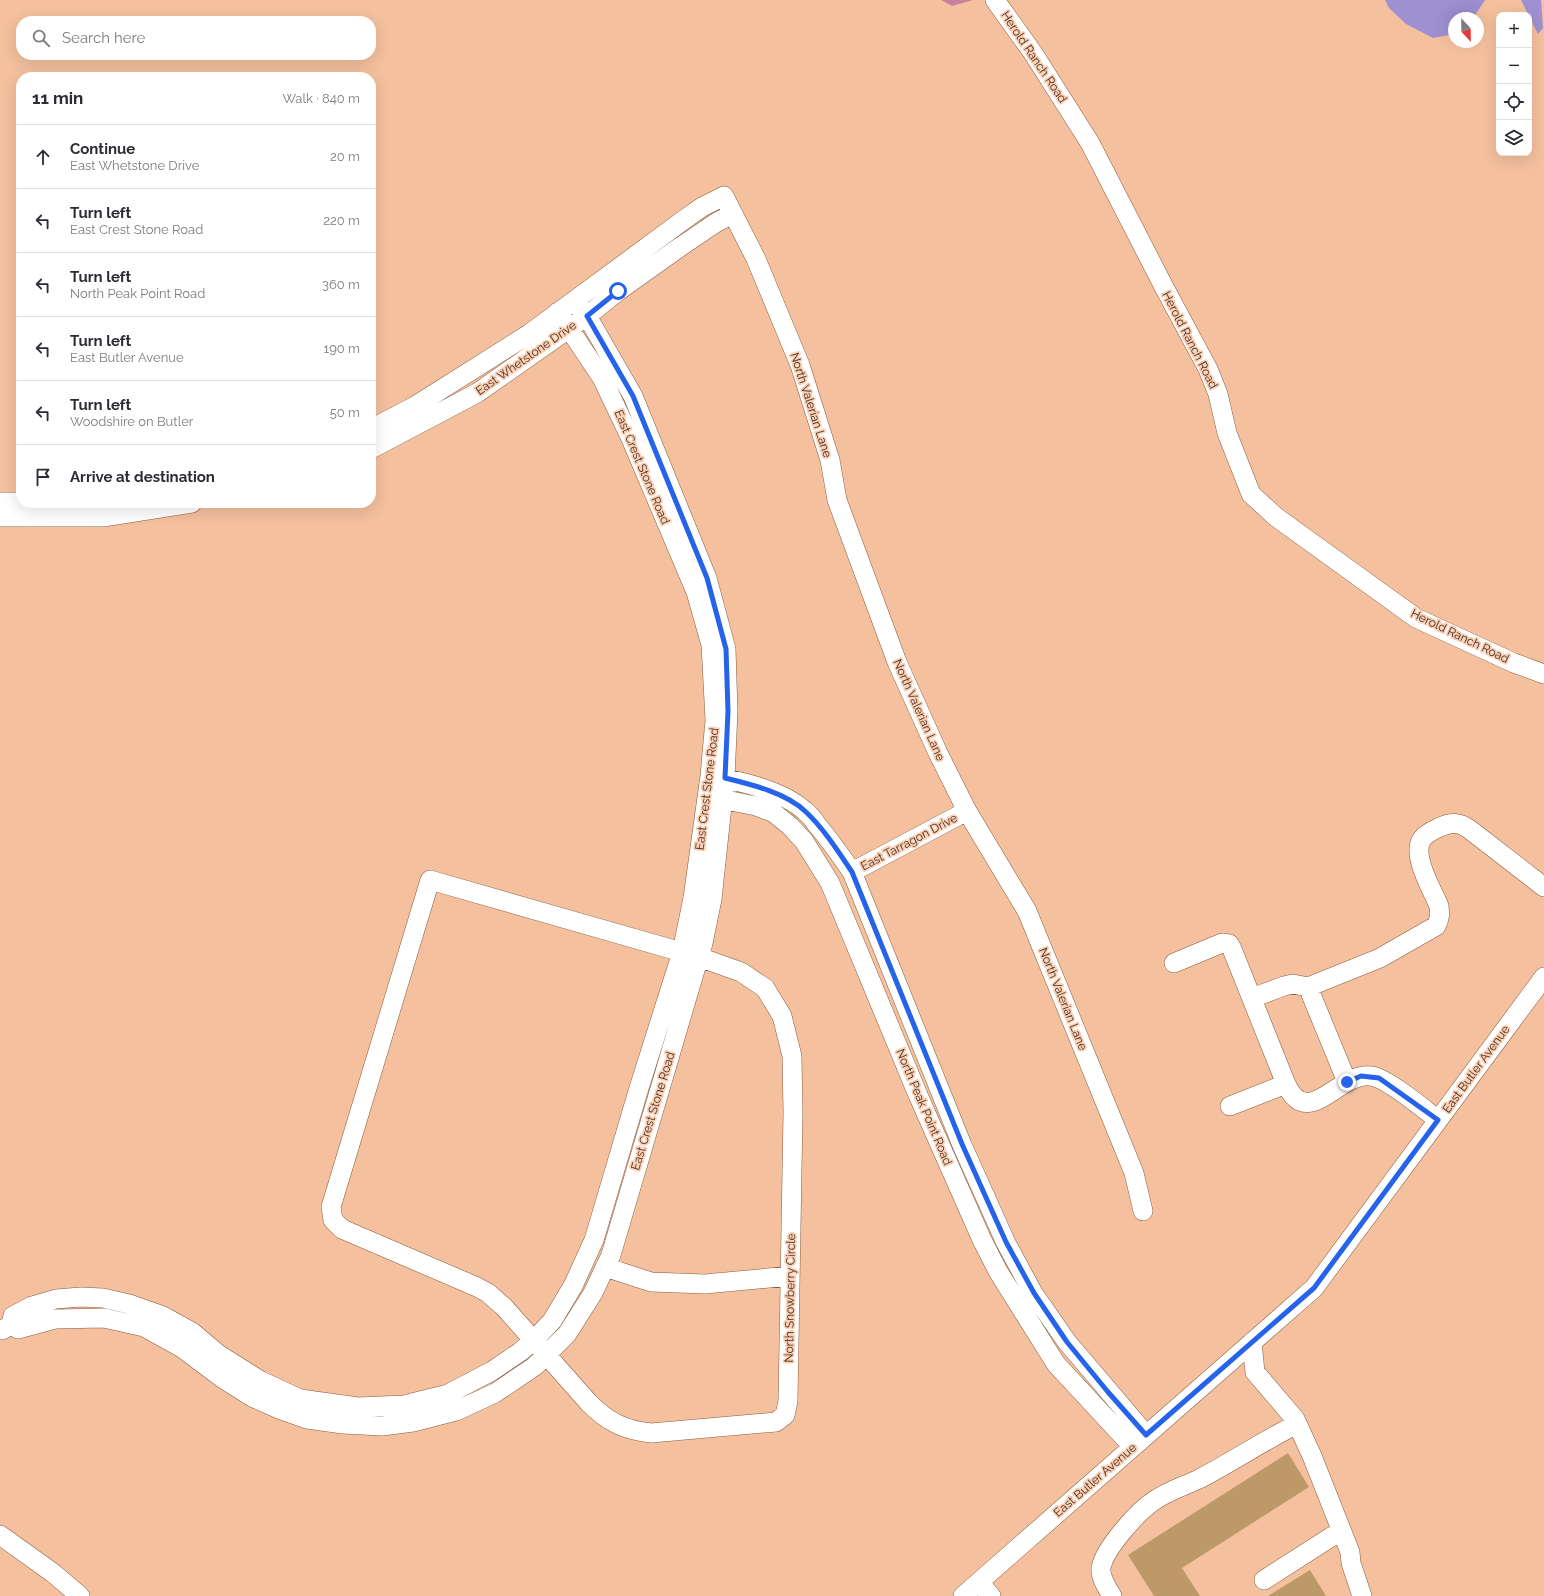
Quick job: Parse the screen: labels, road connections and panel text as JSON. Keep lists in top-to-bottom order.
{
  "streets": {
    "street": [
      "Herold Ranch Road",
      "East Whetstone Drive",
      "North Valerian Lane",
      "East Crest Stone Road",
      "East Tarragon Drive",
      "East Butler Avenue",
      "North Peak Point Road",
      "North Snowberry Circle"
    ]
  },
  "crossings": [
    ["East Whetstone Drive", "North Valerian Lane"],
    ["East Whetstone Drive", "East Crest Stone Road"],
    ["North Valerian Lane", "East Tarragon Drive"],
    ["East Crest Stone Road", "North Peak Point Road"],
    ["East Crest Stone Road", "North Snowberry Circle"],
    ["East Tarragon Drive", "North Peak Point Road"],
    ["East Butler Avenue", "North Peak Point Road"]
  ],
  "north": "bottom",
  "page": {
    "map_buttons": ["+", "−"],
    "search": "Search here",
    "heading": ["11 min", "Walk · 840 m"],
    "list": [
      ["Continue", "East Whetstone Drive", "20 m"],
      ["Turn left", "East Crest Stone Road", "220 m"],
      ["Turn left", "North Peak Point Road", "360 m"],
      ["Turn left", "East Butler Avenue", "190 m"],
      ["Turn left", "Woodshire on Butler", "50 m"],
      "Arrive at destination"
    ]
  }
}
